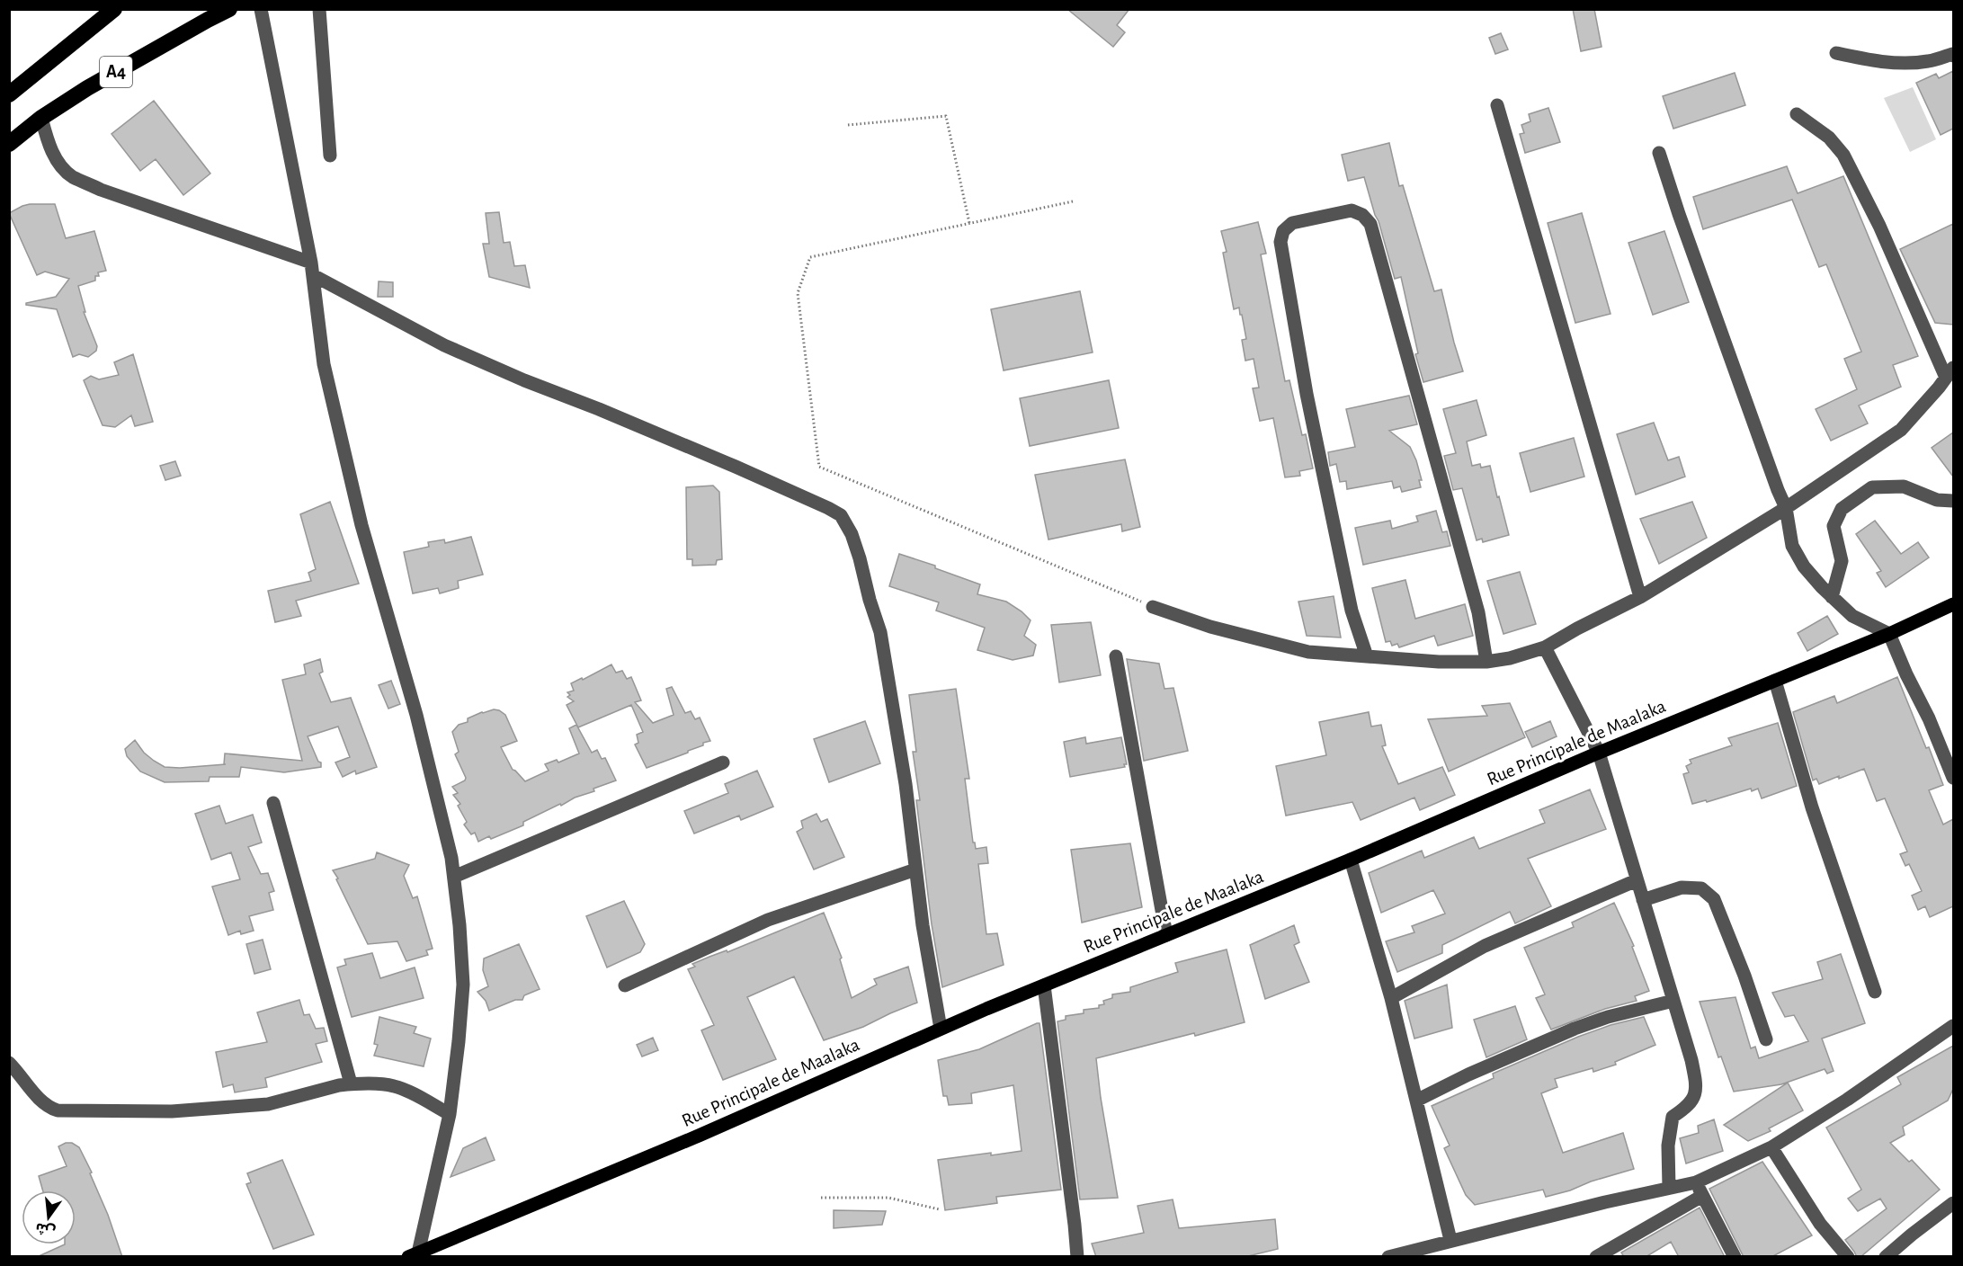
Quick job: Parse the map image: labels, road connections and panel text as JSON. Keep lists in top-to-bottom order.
{
  "streets": {
    "highway": ["A4"],
    "main road": ["Rue Principale de Maalaka"]
  },
  "north": "bottom"
}
